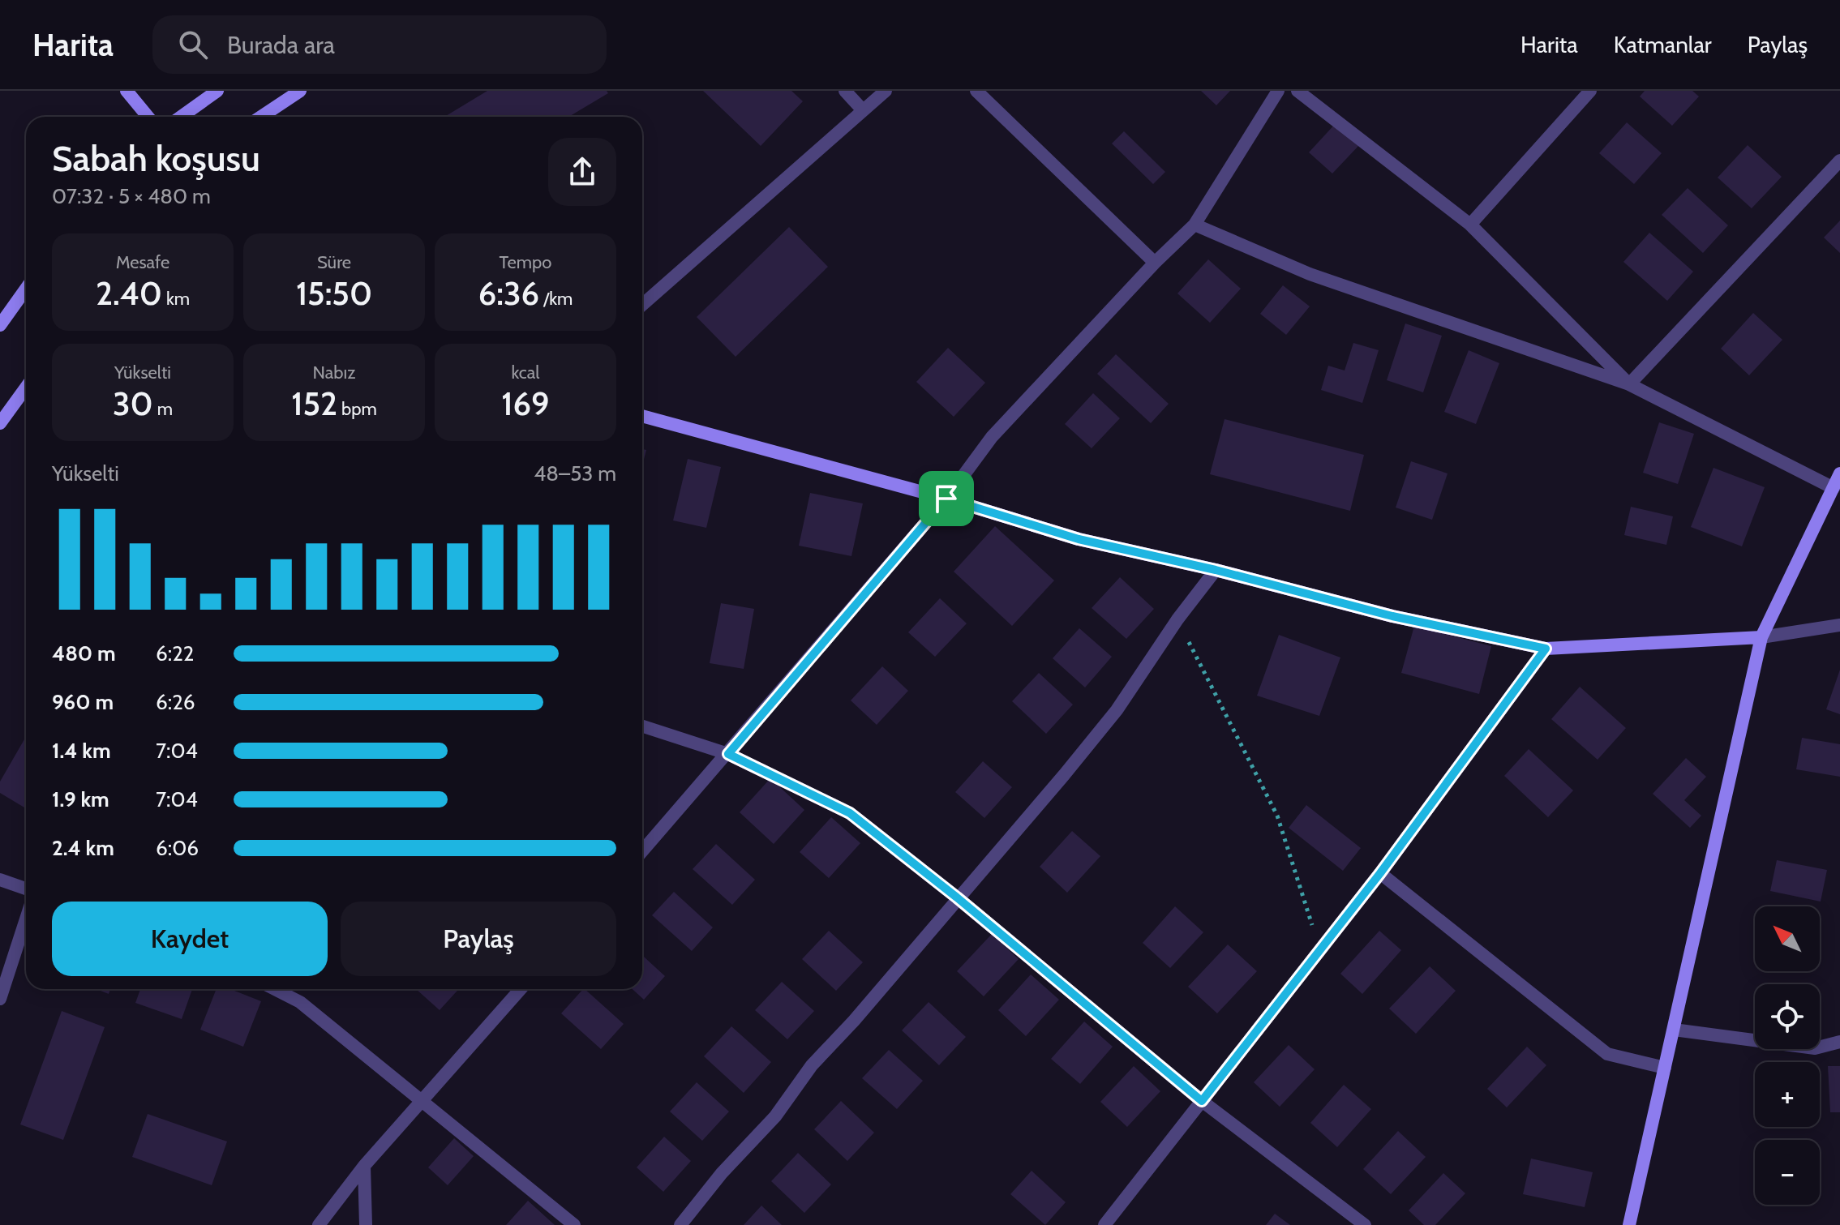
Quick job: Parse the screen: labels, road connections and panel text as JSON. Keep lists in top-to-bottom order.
{
  "north": "top left",
  "page": {
    "header": "Harita",
    "search": "Burada ara",
    "nav": ["Harita", "Katmanlar", "Paylaş"],
    "heading": ["Sabah koşusu", "07:32 · 5 × 480 m"],
    "stats": [
      ["Mesafe", "2.40 km"],
      ["Süre", "15:50"],
      ["Tempo", "6:36 /km"],
      ["Yükselti", "30 m"],
      ["Nabız", "152 bpm"],
      ["kcal", "169"]
    ],
    "chart": ["Yükselti", "48–53 m"],
    "list": [
      {
        "name": "480 m",
        "note": "6:22"
      },
      {
        "name": "960 m",
        "note": "6:26"
      },
      {
        "name": "1.4 km",
        "note": "7:04"
      },
      {
        "name": "1.9 km",
        "note": "7:04"
      },
      {
        "name": "2.4 km",
        "note": "6:06"
      }
    ],
    "buttons": ["Kaydet", "Paylaş"],
    "map_buttons": ["+", "−"]
  }
}
